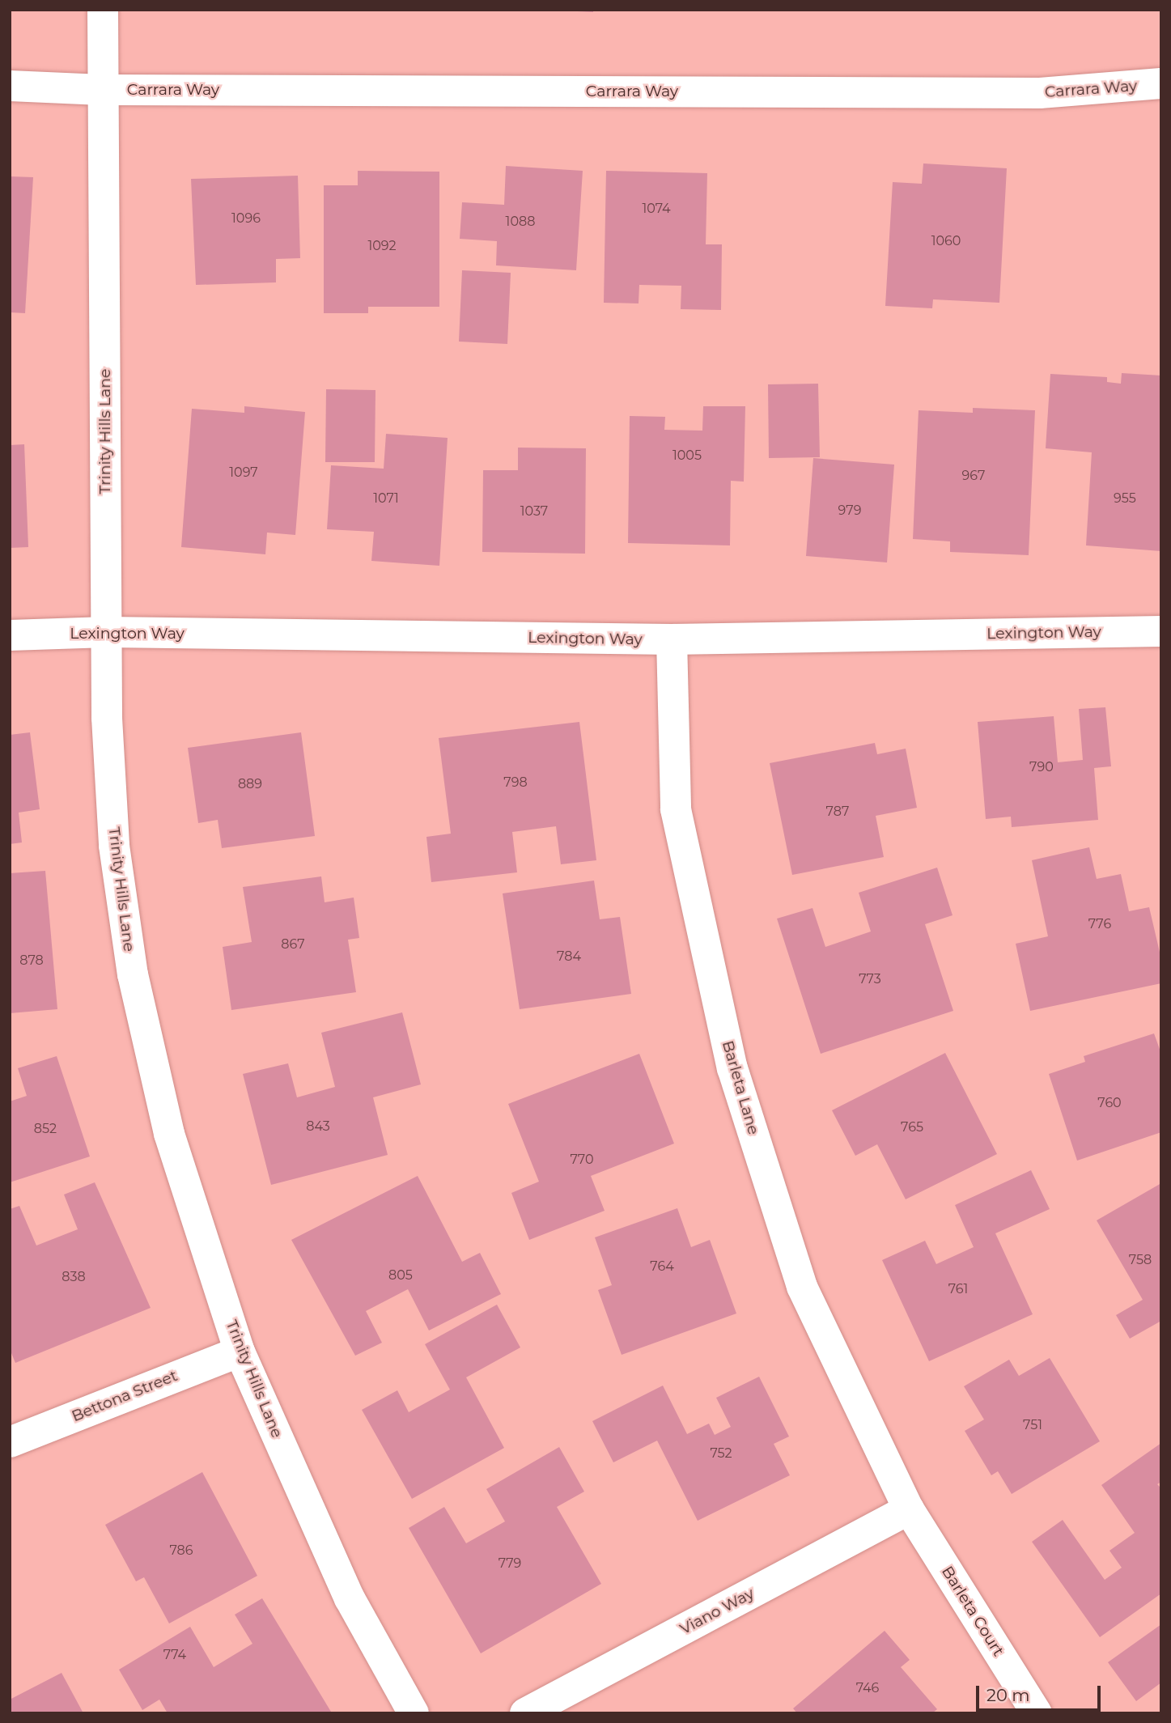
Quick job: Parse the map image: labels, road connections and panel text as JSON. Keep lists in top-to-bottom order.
{
  "streets": {
    "street": [
      "Carrara Way",
      "Trinity Hills Lane",
      "Lexington Way",
      "Barleta Lane",
      "Bettona Street",
      "Viano Way",
      "Barleta Court"
    ]
  },
  "crossings": [
    ["Carrara Way", "Trinity Hills Lane"],
    ["Trinity Hills Lane", "Lexington Way"],
    ["Trinity Hills Lane", "Bettona Street"],
    ["Lexington Way", "Barleta Lane"],
    ["Barleta Lane", "Viano Way"],
    ["Barleta Lane", "Barleta Court"],
    ["Viano Way", "Barleta Court"]
  ],
  "house_numbers": [
    "1074",
    "1096",
    "1088",
    "1060",
    "1092",
    "1005",
    "1097",
    "967",
    "1071",
    "955",
    "979",
    "1037",
    "790",
    "798",
    "889",
    "787",
    "776",
    "867",
    "784",
    "878",
    "773",
    "760",
    "843",
    "765",
    "852",
    "770",
    "758",
    "764",
    "805",
    "838",
    "761",
    "751",
    "752",
    "786",
    "779",
    "774",
    "746"
  ],
  "scale_bar": "20 m"
}
